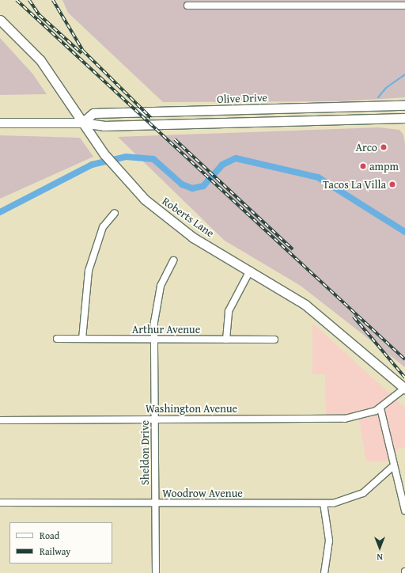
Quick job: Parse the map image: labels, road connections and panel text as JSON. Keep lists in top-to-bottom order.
{
  "streets": {
    "main road": ["Olive Drive", "Roberts Lane"],
    "street": [
      "Arthur Avenue",
      "Washington Avenue",
      "Sheldon Drive",
      "Woodrow Avenue"
    ]
  },
  "crossings": [
    ["Olive Drive", "Roberts Lane"],
    ["Arthur Avenue", "Sheldon Drive"],
    ["Washington Avenue", "Sheldon Drive"],
    ["Sheldon Drive", "Woodrow Avenue"]
  ],
  "places": ["Arco", "ampm", "Tacos La Villa"],
  "legend": ["Road", "Railway"],
  "north": "bottom"
}
